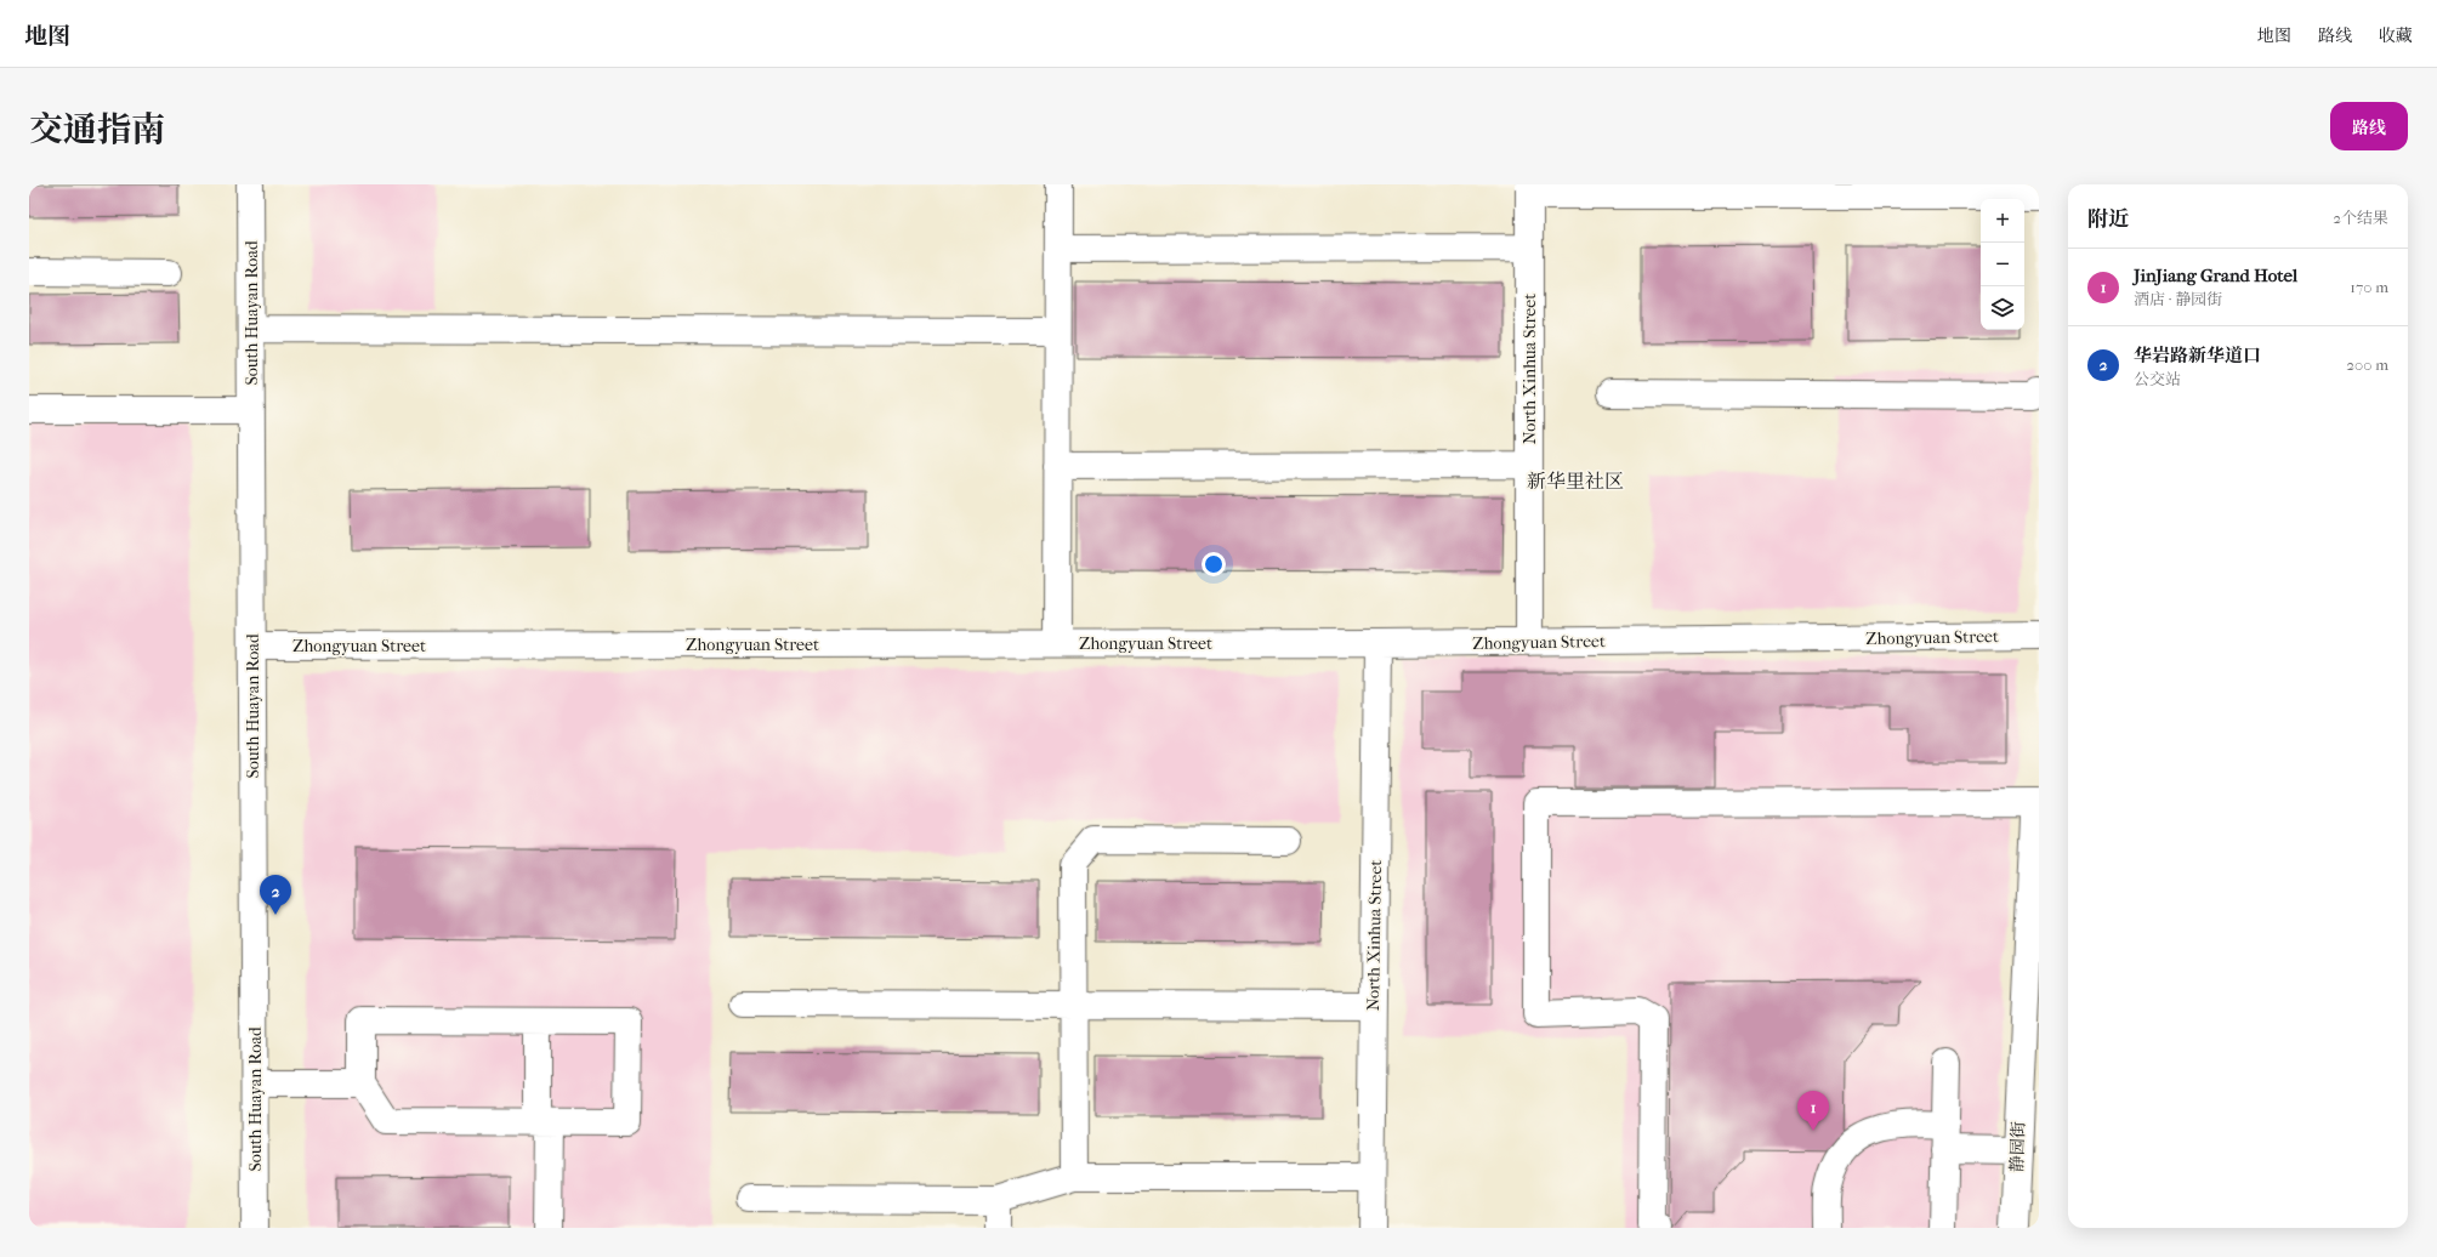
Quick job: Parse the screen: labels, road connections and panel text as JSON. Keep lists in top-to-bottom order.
{
  "streets": {
    "street": [
      "South Huayan Road",
      "North Xinhua Street",
      "Zhongyuan Street",
      "静园街"
    ]
  },
  "crossings": [
    ["South Huayan Road", "Zhongyuan Street"],
    ["North Xinhua Street", "Zhongyuan Street"]
  ],
  "districts": ["新华里社区"],
  "page": {
    "header": "地图",
    "nav": ["地图", "路线", "收藏"],
    "title": "交通指南",
    "buttons": "路线",
    "heading": ["附近", "2个结果"],
    "map_buttons": ["+", "−"],
    "list": [
      {
        "mark": "1",
        "name": "JinJiang Grand Hotel",
        "note": "酒店 · 静园街",
        "value": "170 m"
      },
      {
        "mark": "2",
        "name": "华岩路新华道口",
        "note": "公交站",
        "value": "200 m"
      }
    ],
    "pins": ["2", "1"]
  }
}
